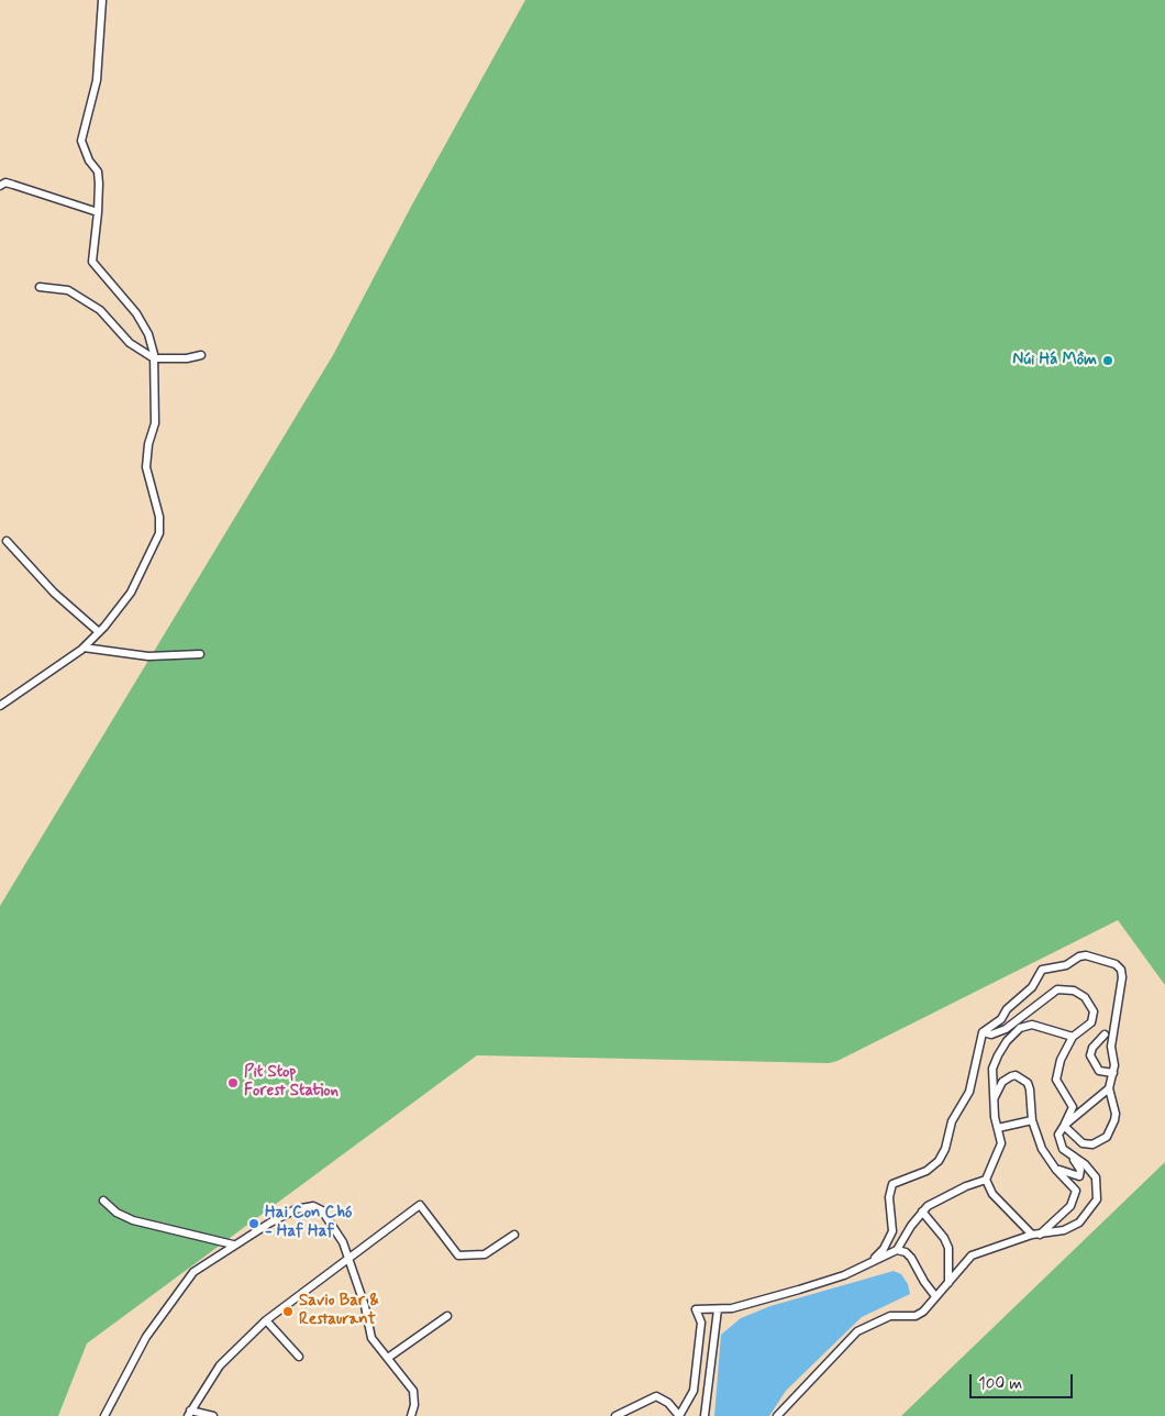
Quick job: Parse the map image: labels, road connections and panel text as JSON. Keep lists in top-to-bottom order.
{
  "places": [
    "Núi Há Mồm",
    "Pit Stop Forest Station",
    "Hai Con Chó - Haf Haf",
    "Savio Bar & Restaurant"
  ],
  "scale_bar": "100 m"
}
